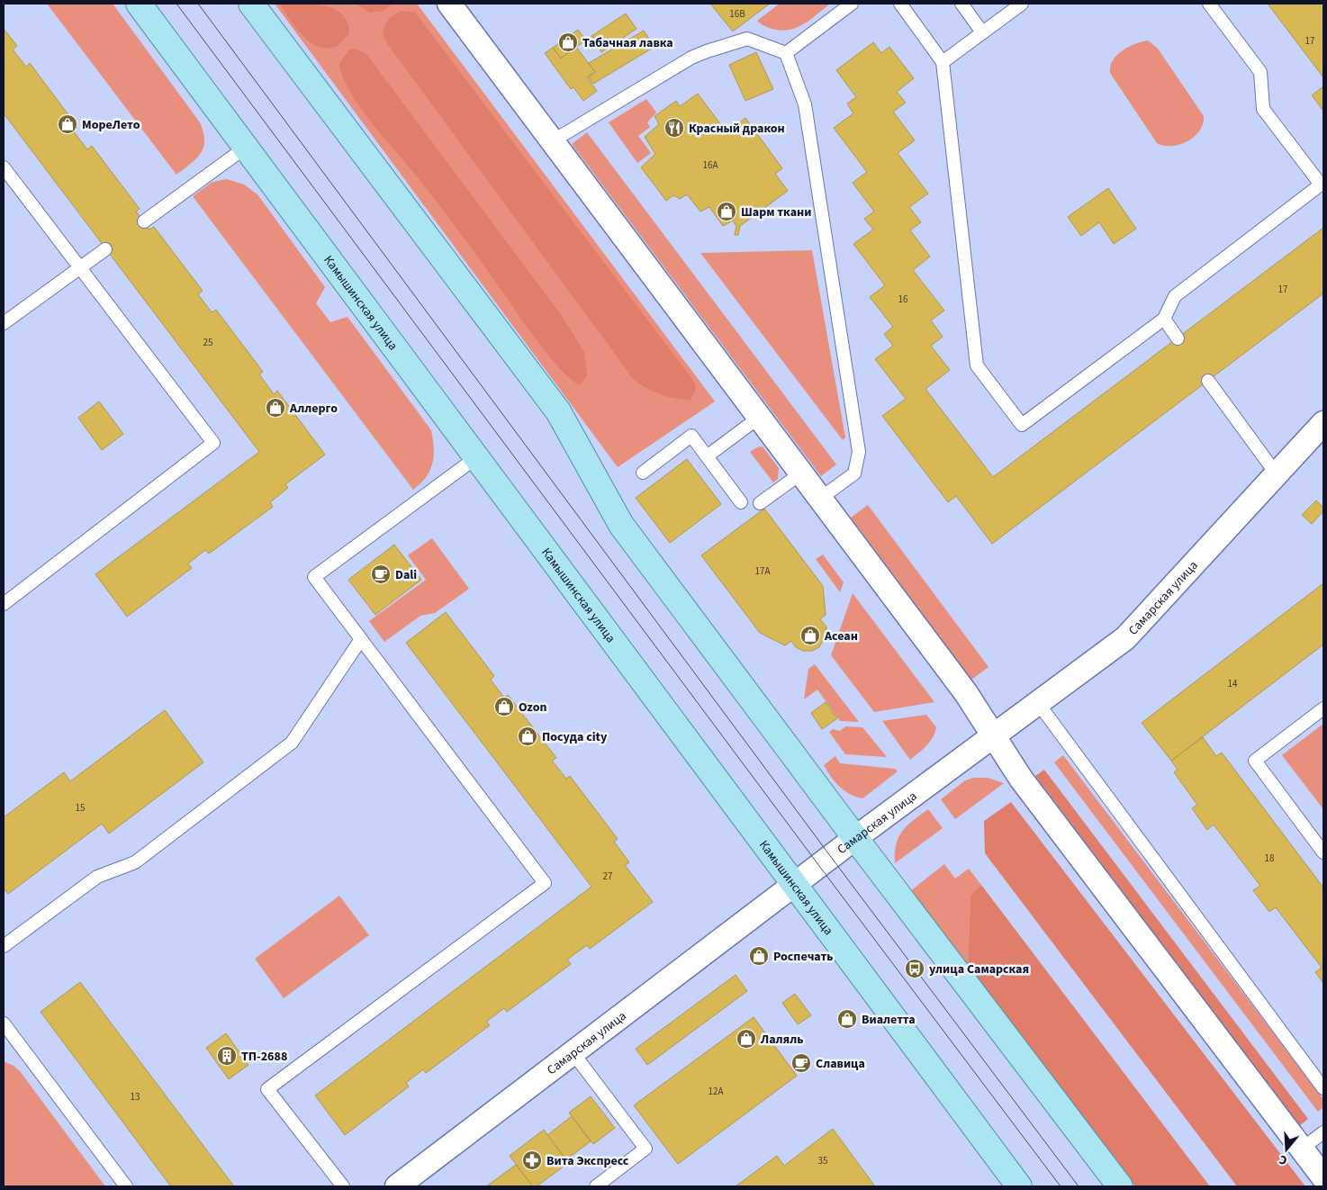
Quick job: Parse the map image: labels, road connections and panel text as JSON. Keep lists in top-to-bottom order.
{
  "streets": {
    "main road": ["Камышинская улица"],
    "street": ["Самарская улица"]
  },
  "crossings": [
    ["Камышинская улица", "Самарская улица"]
  ],
  "places": {
    "shop": [
      "Табачная лавка",
      "МореЛето",
      "Шарм ткани",
      "Аллерго",
      "Асеан",
      "Ozon",
      "Посуда city",
      "Роспечать",
      "Виалетта",
      "Лаляль"
    ],
    "restaurant": ["Красный дракон"],
    "cafe": ["Dali", "Славица"],
    "bus stop": ["улица Самарская"],
    "building": ["ТП-2688"],
    "pharmacy": ["Вита Экспресс"]
  },
  "house_numbers": [
    "16В",
    "17",
    "16А",
    "17",
    "16",
    "25",
    "17А",
    "14",
    "15",
    "18",
    "27",
    "12А",
    "13",
    "35"
  ],
  "north": "bottom"
}
